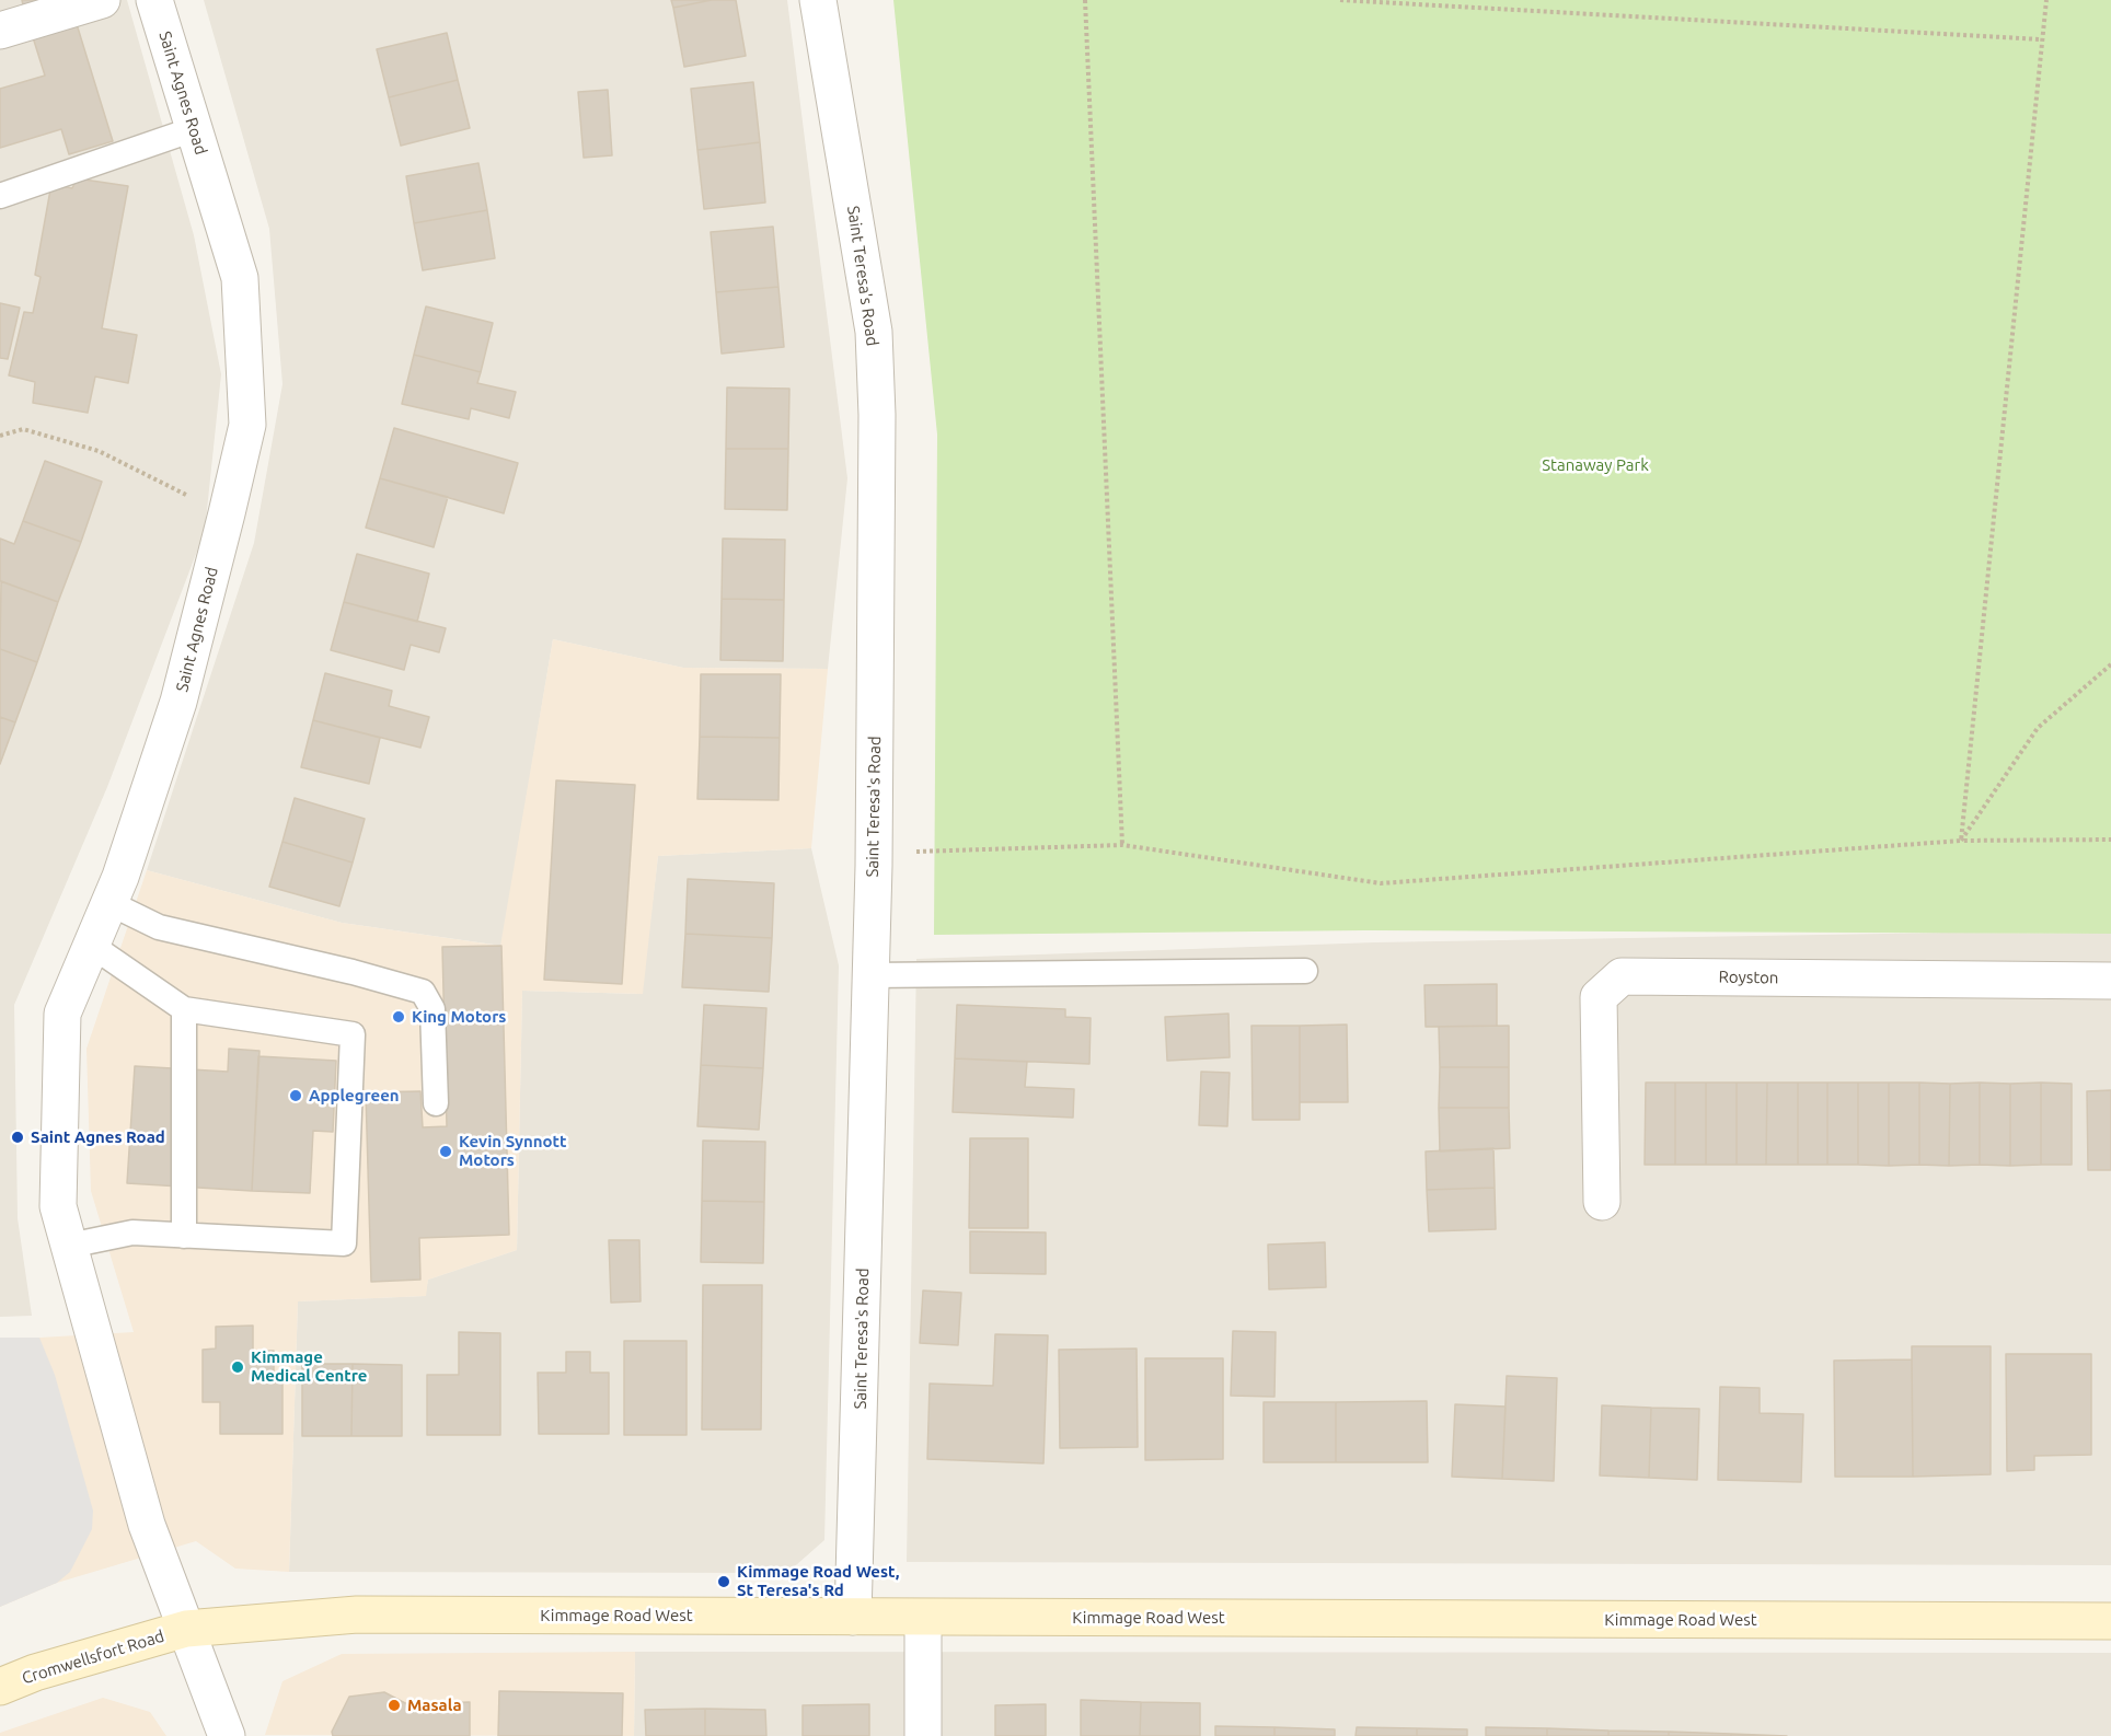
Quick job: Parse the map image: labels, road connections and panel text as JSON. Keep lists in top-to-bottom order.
{
  "streets": {
    "main road": ["Kimmage Road West", "Cromwellsfort Road"],
    "street": ["Saint Agnes Road", "Saint Teresa's Road", "Royston"]
  },
  "crossings": [
    ["Saint Agnes Road", "Kimmage Road West"],
    ["Saint Agnes Road", "Cromwellsfort Road"],
    ["Saint Teresa's Road", "Kimmage Road West"],
    ["Kimmage Road West", "Cromwellsfort Road"]
  ],
  "parks": ["Stanaway Park"],
  "places": [
    "King Motors",
    "Applegreen",
    "Saint Agnes Road",
    "Kevin Synnott Motors",
    "Kimmage Medical Centre",
    "Kimmage Road West, St Teresa's Rd",
    "Masala"
  ]
}
